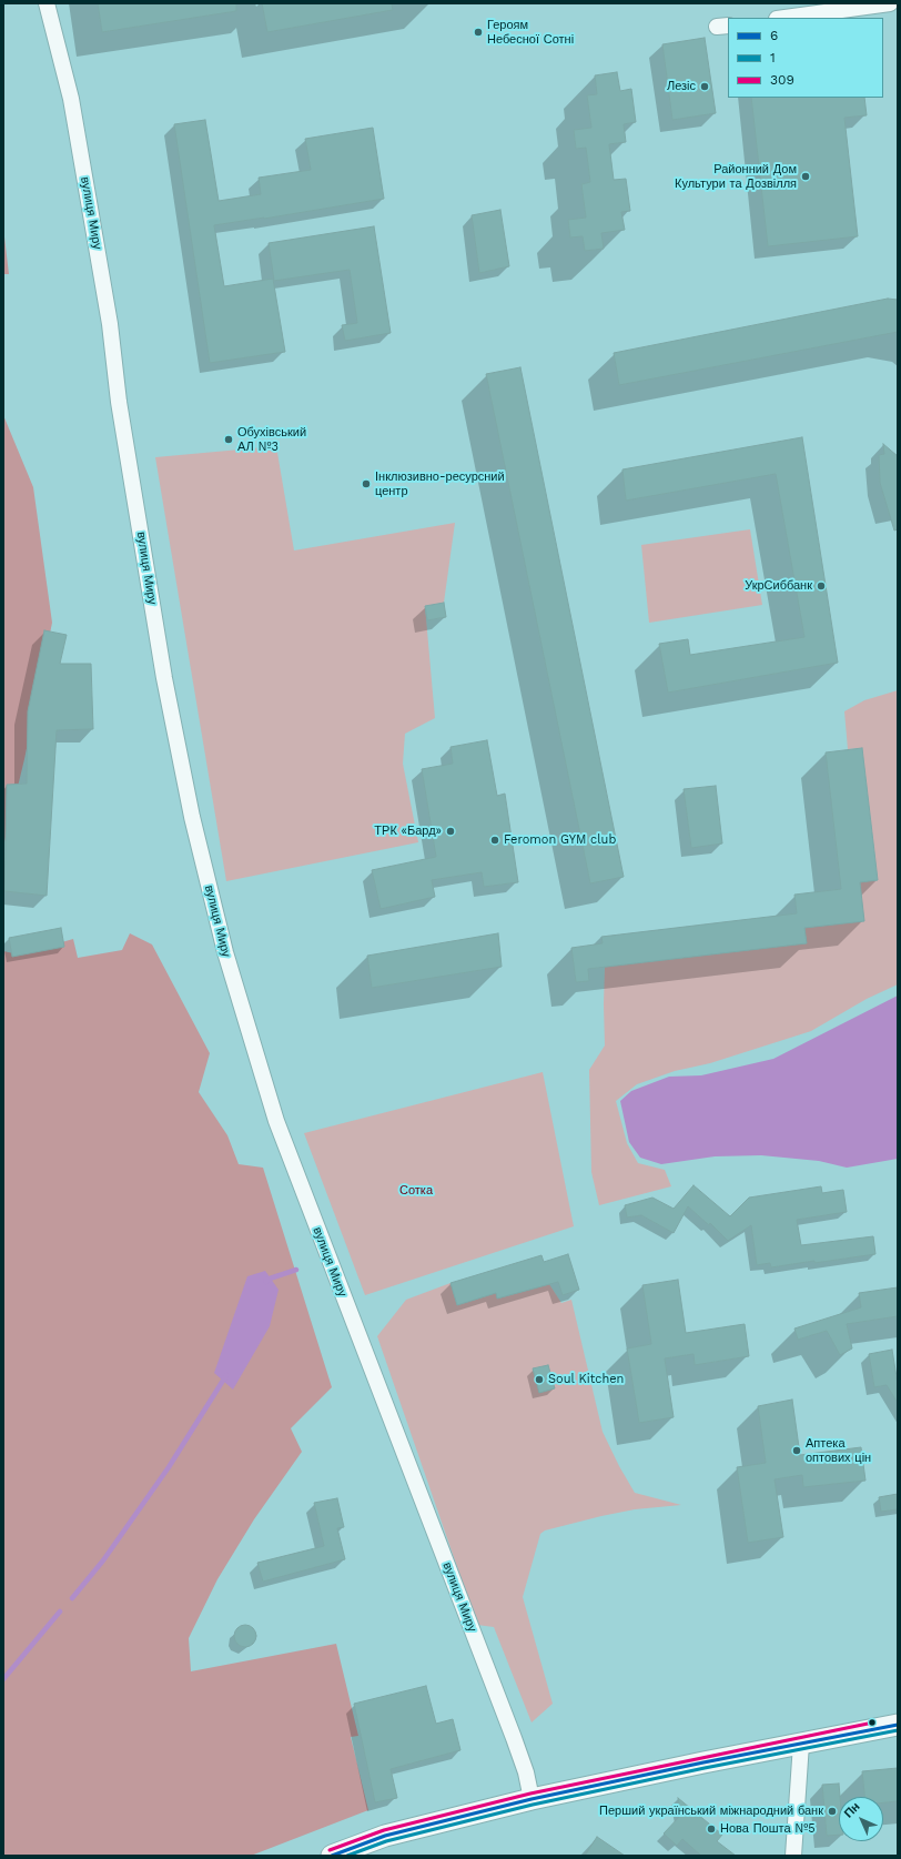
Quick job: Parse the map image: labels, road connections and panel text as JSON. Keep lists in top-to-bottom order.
{
  "streets": {
    "street": ["вулиця Миру"]
  },
  "parks": ["Сотка"],
  "places": [
    "Героям Небесної Сотні",
    "Лезіс",
    "Районний Дом Культури та Дозвілля",
    "Обухівський АЛ №3",
    "Інклюзивно-ресурсний центр",
    "УкрСиббанк",
    "ТРК «Бард»",
    "Feromon GYM club",
    "Soul Kitchen",
    "Аптека оптових цін",
    "Перший український міжнародний банк",
    "Нова Пошта №5"
  ],
  "lines": ["transit line 309", "transit line 6", "transit line 1"],
  "legend": ["6", "1", "309"],
  "north": "top left"
}
